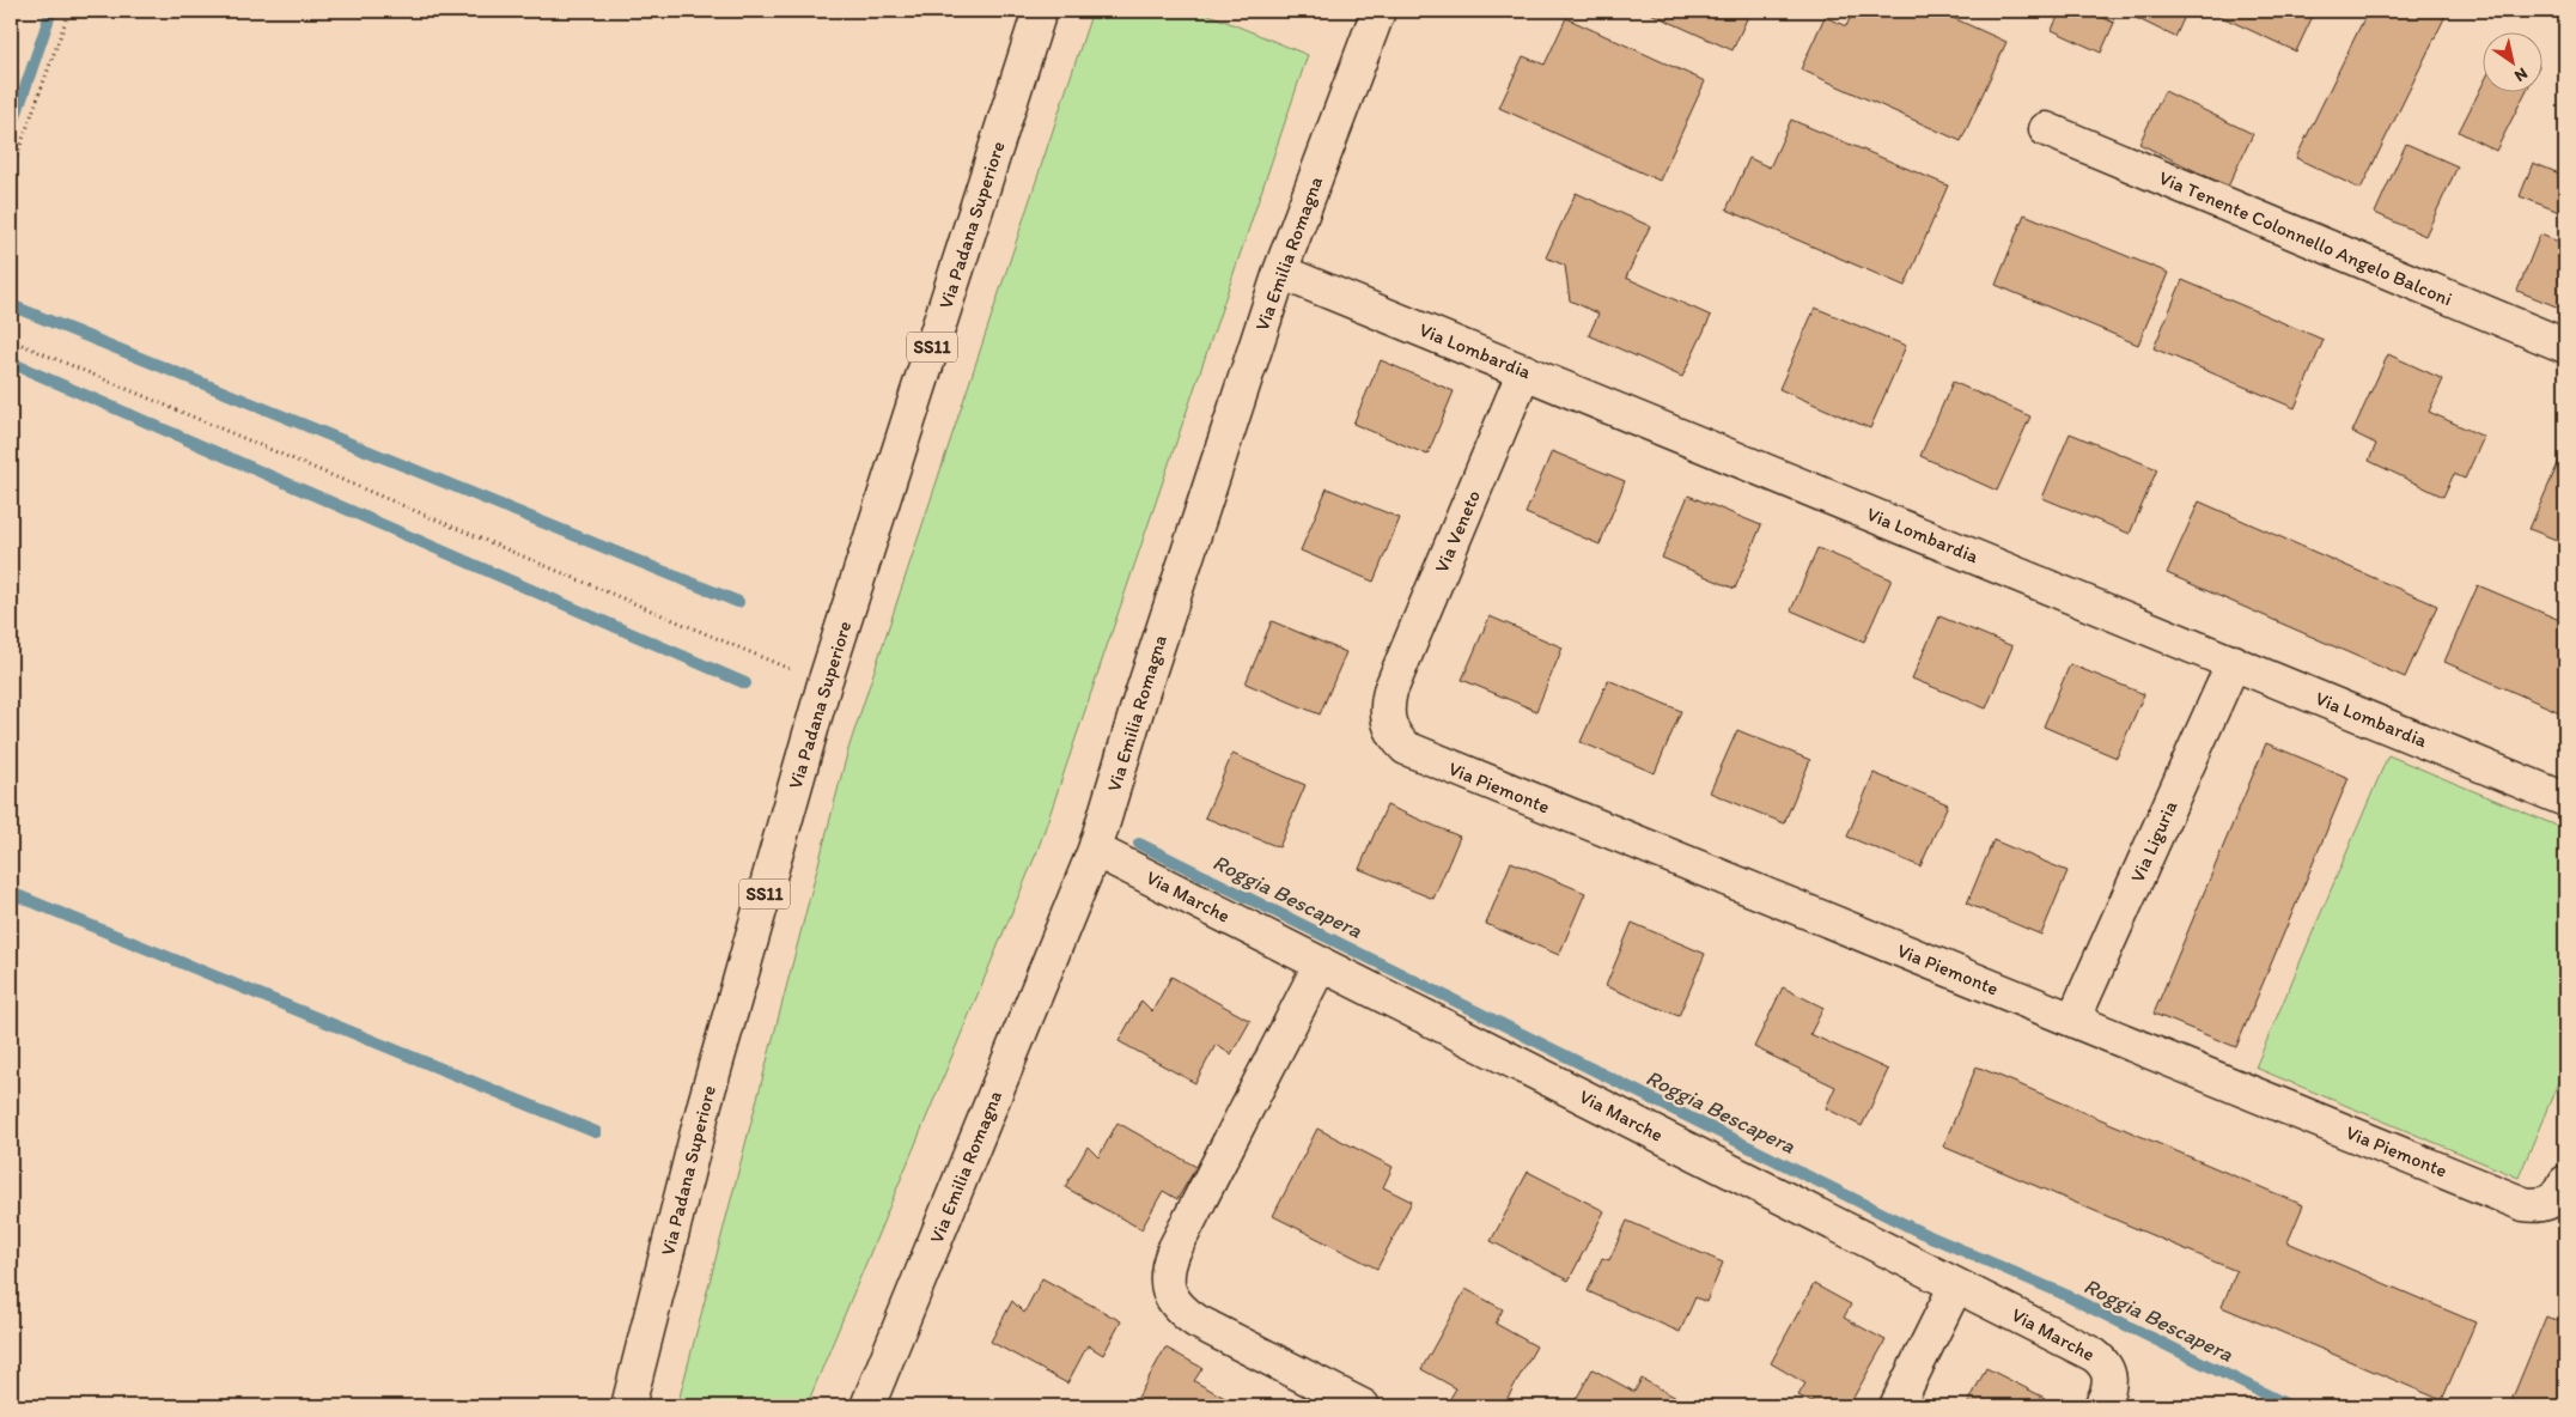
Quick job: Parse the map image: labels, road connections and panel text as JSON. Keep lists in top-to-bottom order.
{
  "streets": {
    "street": [
      "Via Padana Superiore",
      "Via Tenente Colonnello Angelo Balconi",
      "Via Emilia Romagna",
      "SS11",
      "Via Lombardia",
      "Via Veneto",
      "Via Piemonte",
      "Via Liguria",
      "Via Marche"
    ]
  },
  "crossings": [
    ["Via Emilia Romagna", "Via Lombardia"],
    ["Via Emilia Romagna", "Via Marche"],
    ["Via Lombardia", "Via Veneto"],
    ["Via Lombardia", "Via Liguria"],
    ["Via Veneto", "Via Piemonte"],
    ["Via Piemonte", "Via Liguria"]
  ],
  "water": ["Roggia Bescapera"],
  "north": "bottom right"
}
